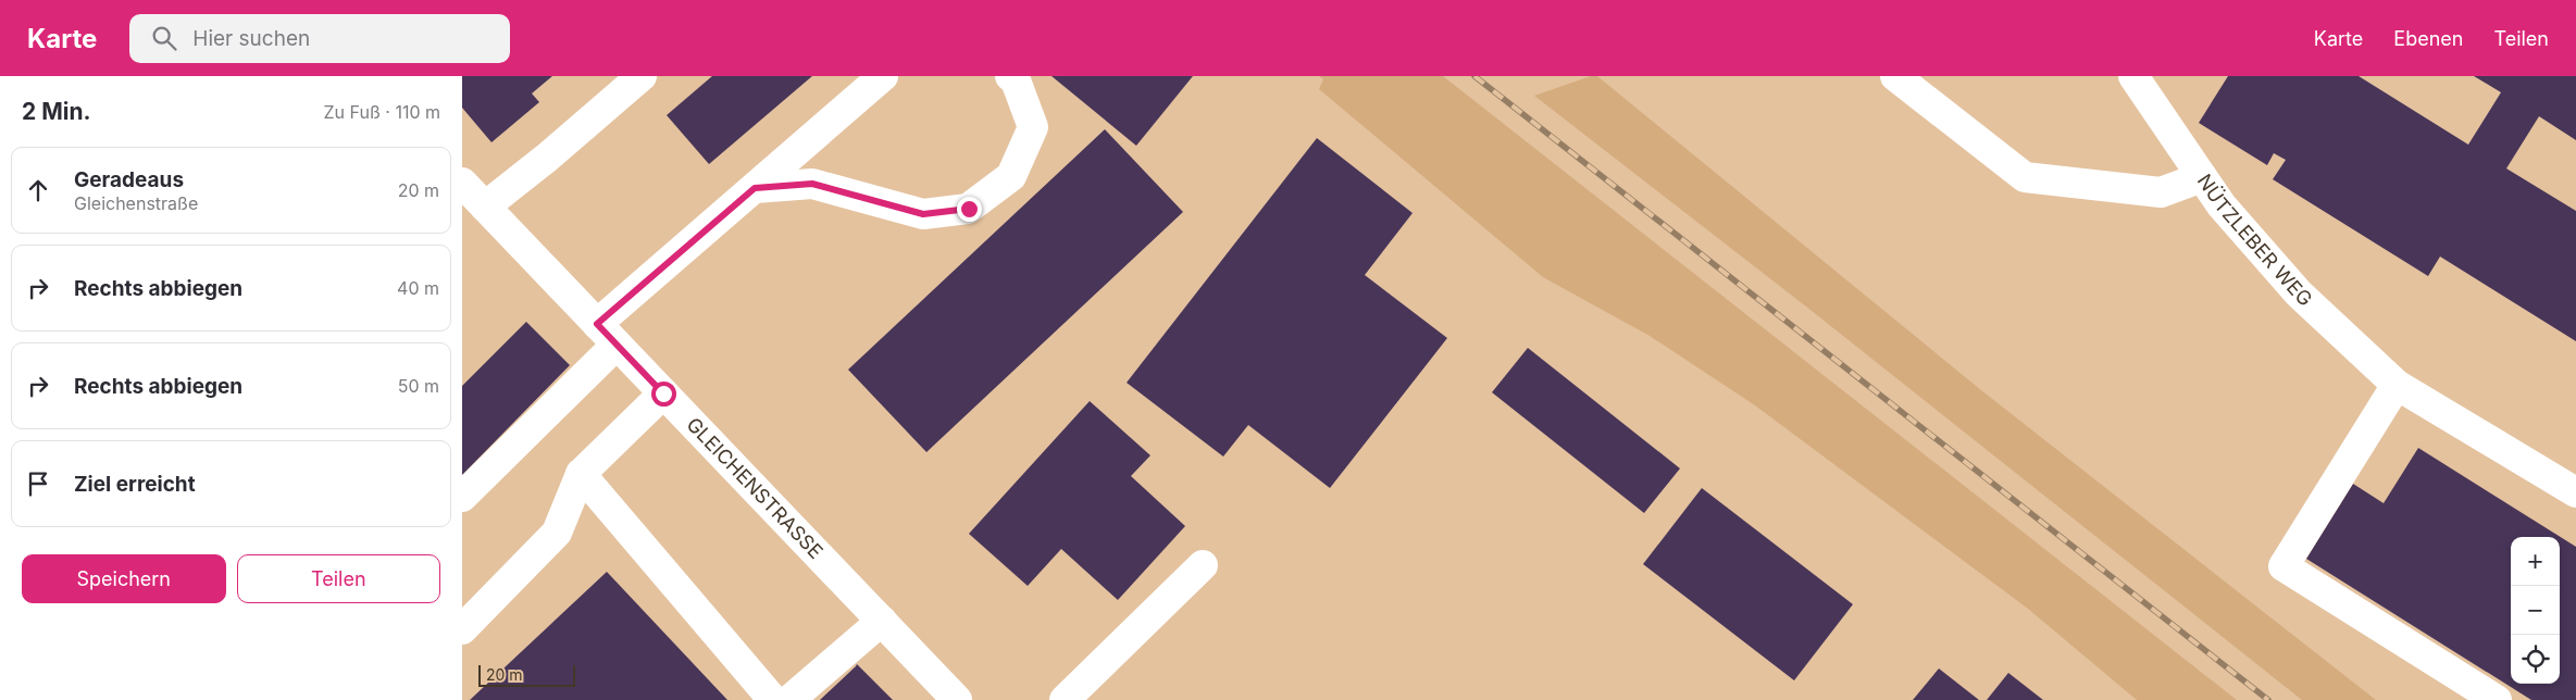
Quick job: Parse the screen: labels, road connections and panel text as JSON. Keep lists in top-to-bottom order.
{
  "streets": {
    "street": ["NÜTZLEBER WEG", "GLEICHENSTRASSE"]
  },
  "scale_bar": "20 m",
  "page": {
    "header": "Karte",
    "search": "Hier suchen",
    "nav": ["Karte", "Ebenen", "Teilen"],
    "heading": ["2 Min.", "Zu Fuß · 110 m"],
    "list": [
      ["Geradeaus", "Gleichenstraße", "20 m"],
      ["Rechts abbiegen", "40 m"],
      ["Rechts abbiegen", "50 m"],
      "Ziel erreicht"
    ],
    "map_buttons": ["+", "−"],
    "buttons": ["Speichern", "Teilen"],
    "scale": "20 m"
  }
}
